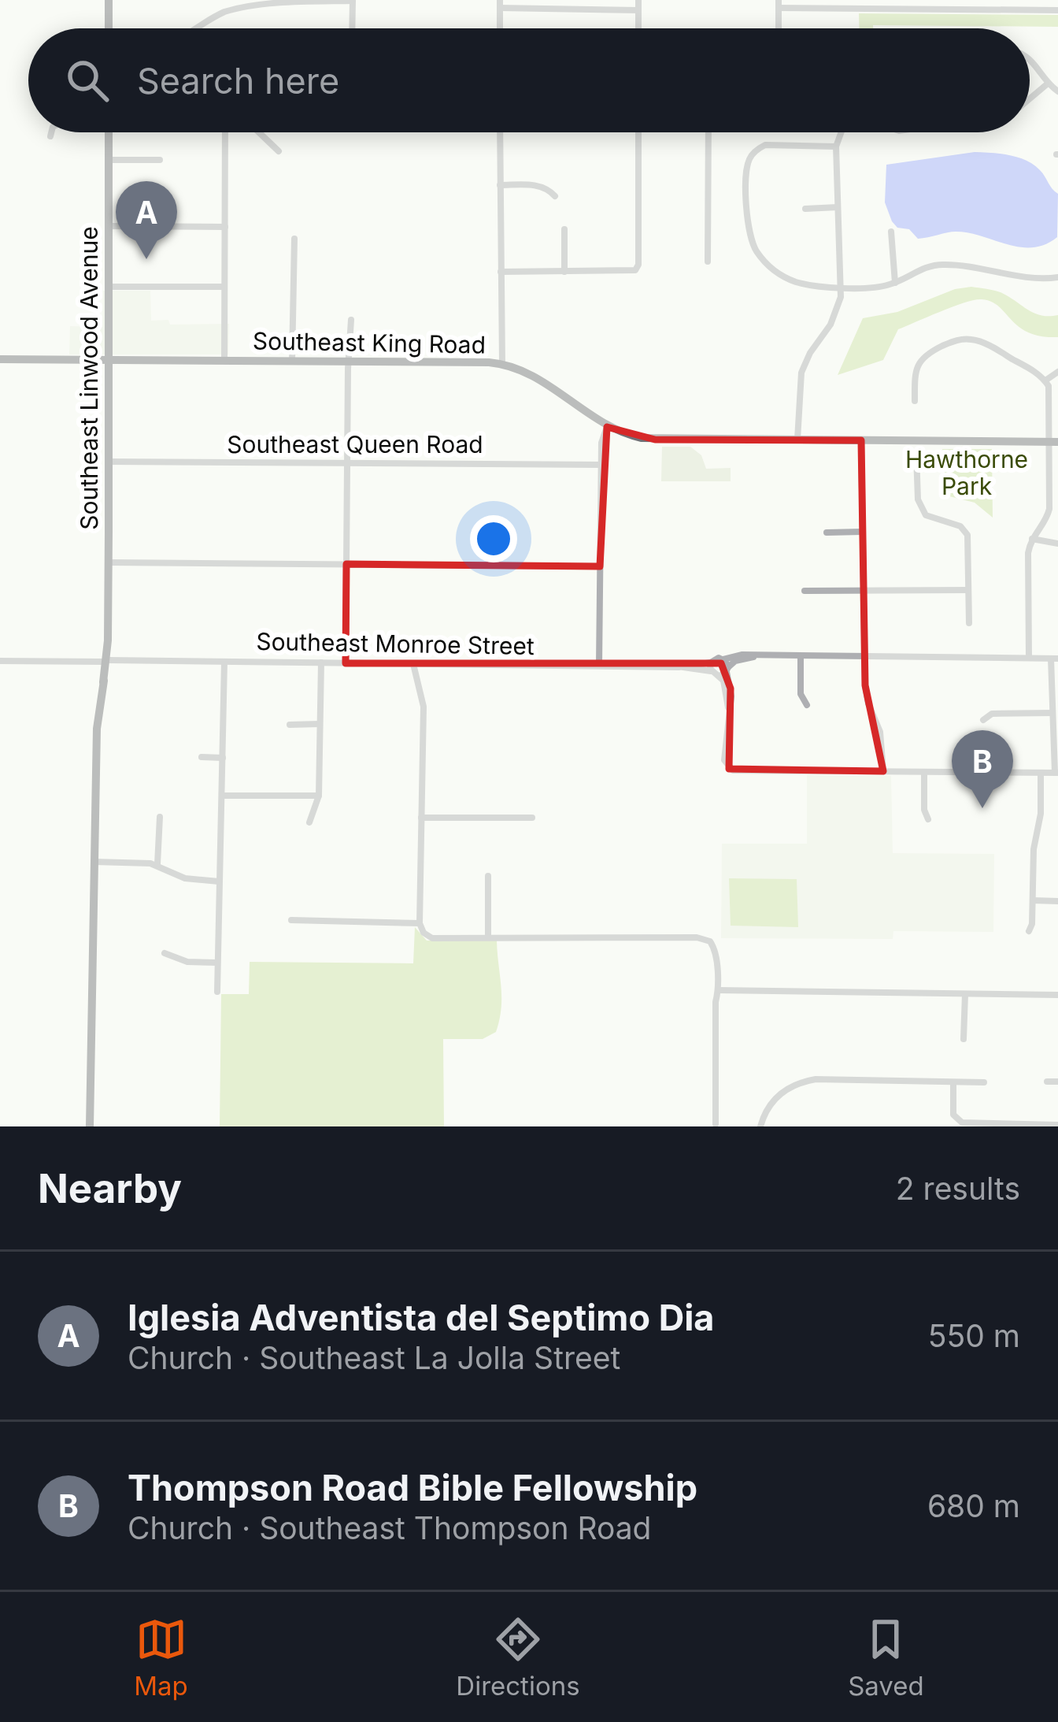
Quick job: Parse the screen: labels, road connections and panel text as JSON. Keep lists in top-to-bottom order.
{
  "streets": {
    "main road": ["Southeast King Road", "Southeast Linwood Avenue"],
    "street": ["Southeast Queen Road", "Southeast Monroe Street"]
  },
  "crossings": [
    ["Southeast King Road", "Southeast Linwood Avenue"],
    ["Southeast Linwood Avenue", "Southeast Queen Road"],
    ["Southeast Linwood Avenue", "Southeast Monroe Street"]
  ],
  "parks": ["Hawthorne Park"],
  "page": {
    "search": "Search here",
    "pins": ["A", "B"],
    "heading": ["Nearby", "2 results"],
    "list": [
      {
        "mark": "A",
        "name": "Iglesia Adventista del Septimo Dia",
        "note": "Church · Southeast La Jolla Street",
        "value": "550 m"
      },
      {
        "mark": "B",
        "name": "Thompson Road Bible Fellowship",
        "note": "Church · Southeast Thompson Road",
        "value": "680 m"
      }
    ],
    "nav": ["Map", "Directions", "Saved"]
  }
}
